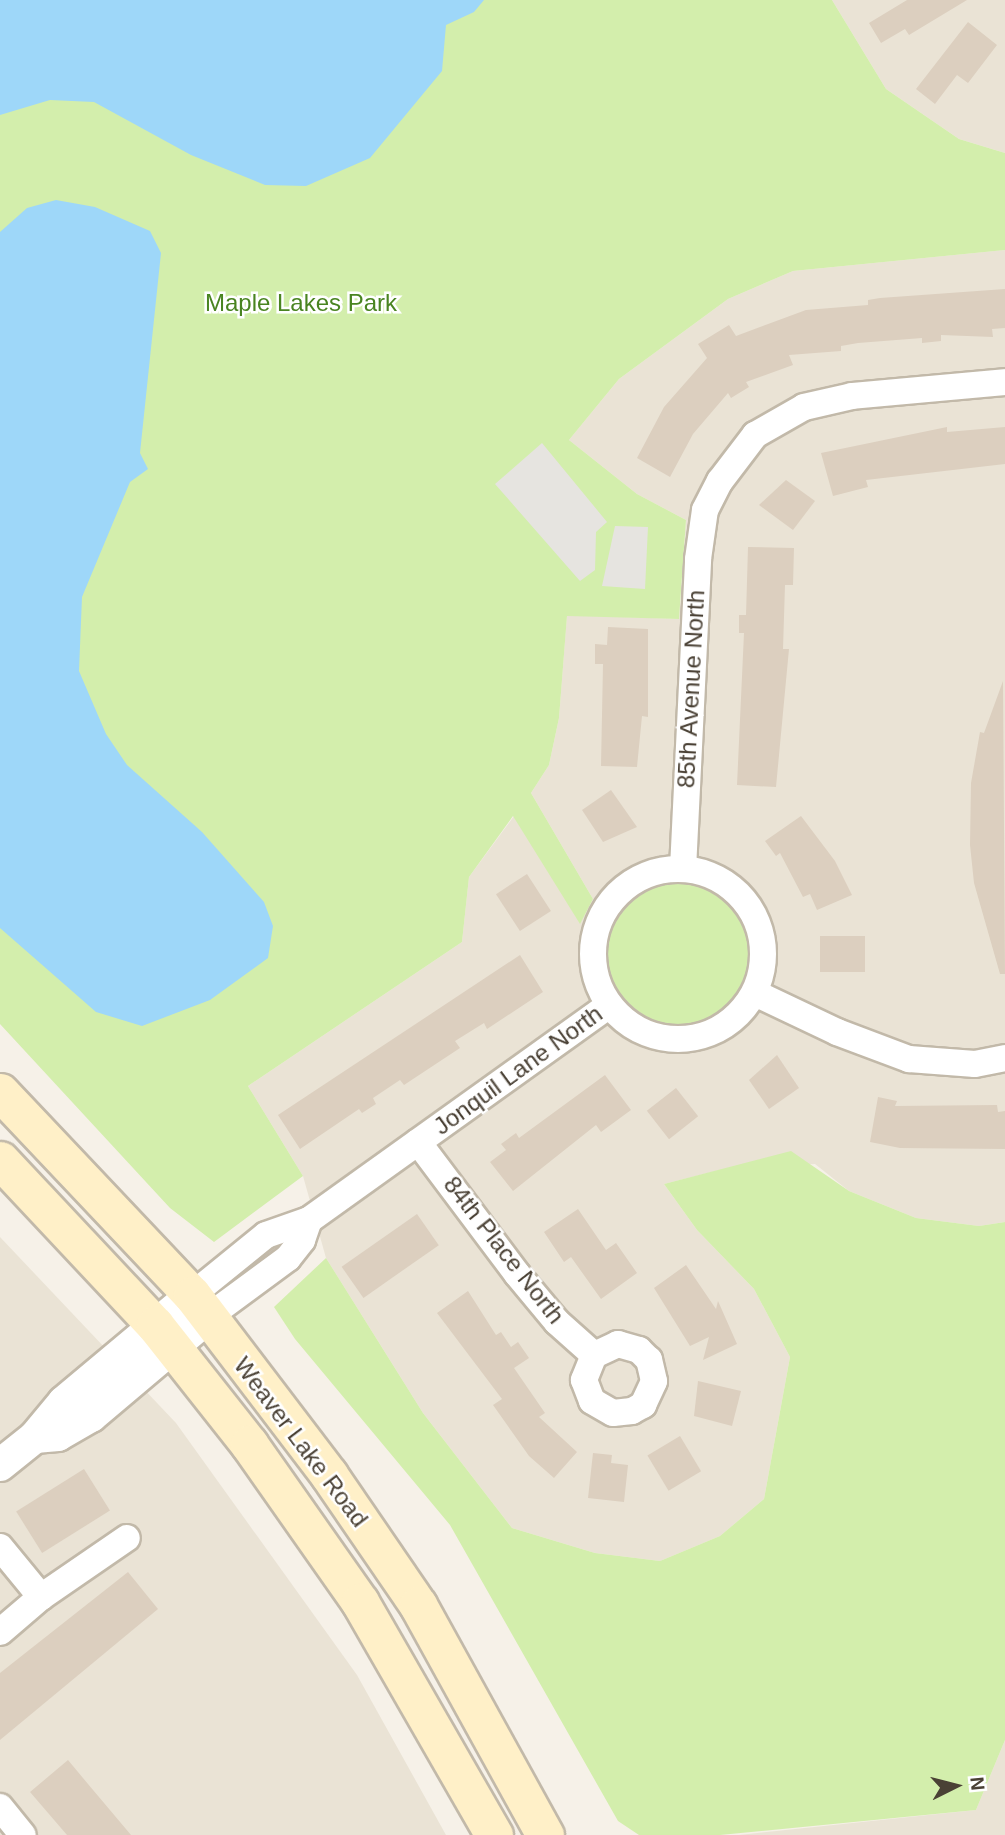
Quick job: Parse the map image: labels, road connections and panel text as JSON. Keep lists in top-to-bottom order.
{
  "streets": {
    "main road": ["Weaver Lake Road"],
    "street": ["85th Avenue North", "Jonquil Lane North", "84th Place North"]
  },
  "crossings": [
    ["85th Avenue North", "Jonquil Lane North"],
    ["Jonquil Lane North", "84th Place North"],
    ["Jonquil Lane North", "Weaver Lake Road"]
  ],
  "parks": ["Maple Lakes Park"],
  "north": "right"
}
